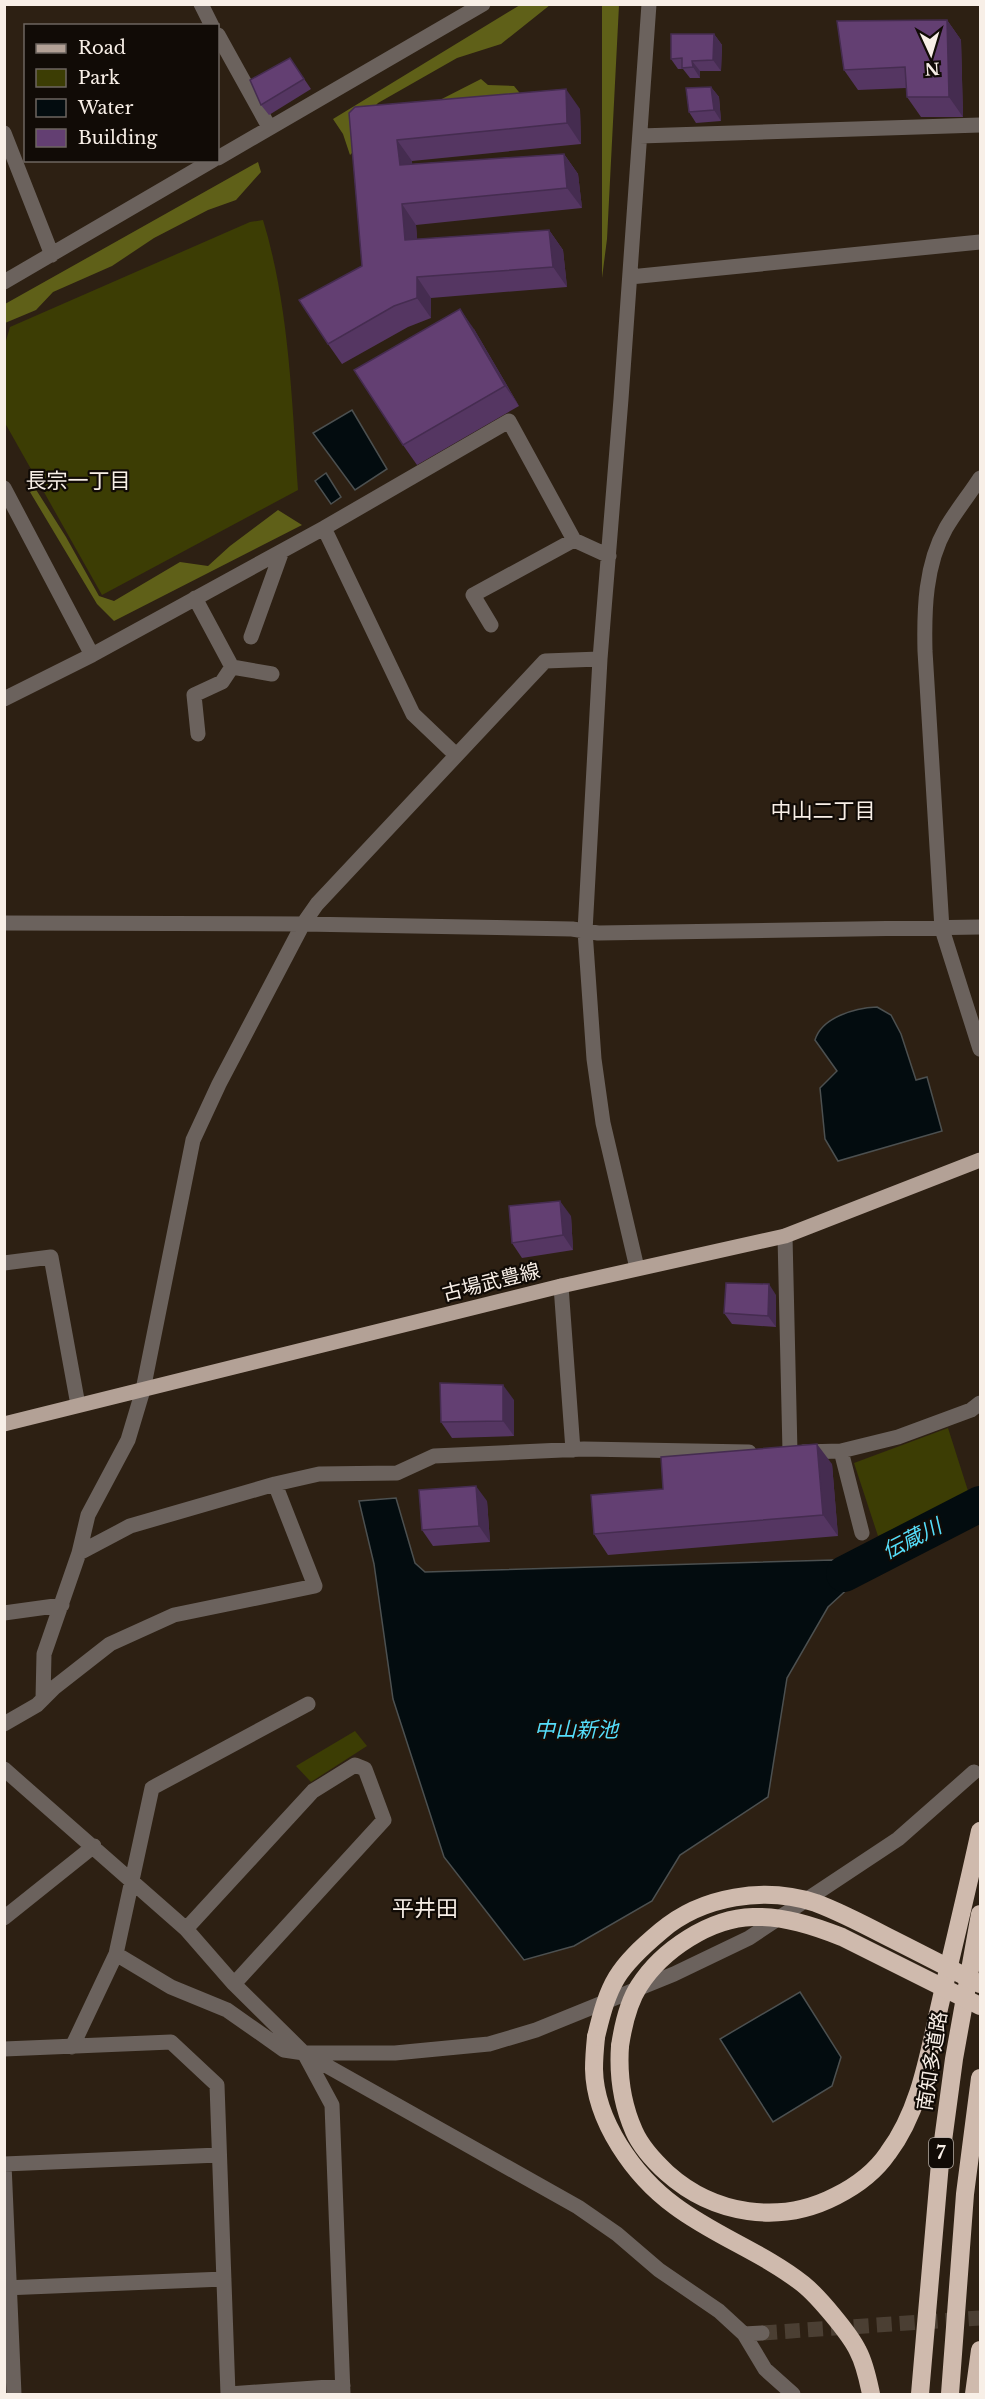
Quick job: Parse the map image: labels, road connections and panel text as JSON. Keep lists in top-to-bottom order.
{
  "streets": {
    "highway": ["南知多道路", "7"],
    "main road": ["古場武豊線"]
  },
  "districts": ["長宗一丁目", "中山二丁目", "平井田"],
  "water": ["伝蔵川", "中山新池"],
  "legend": [
    "Road",
    "Park",
    "Water",
    "Building"
  ],
  "north": "bottom"
}
